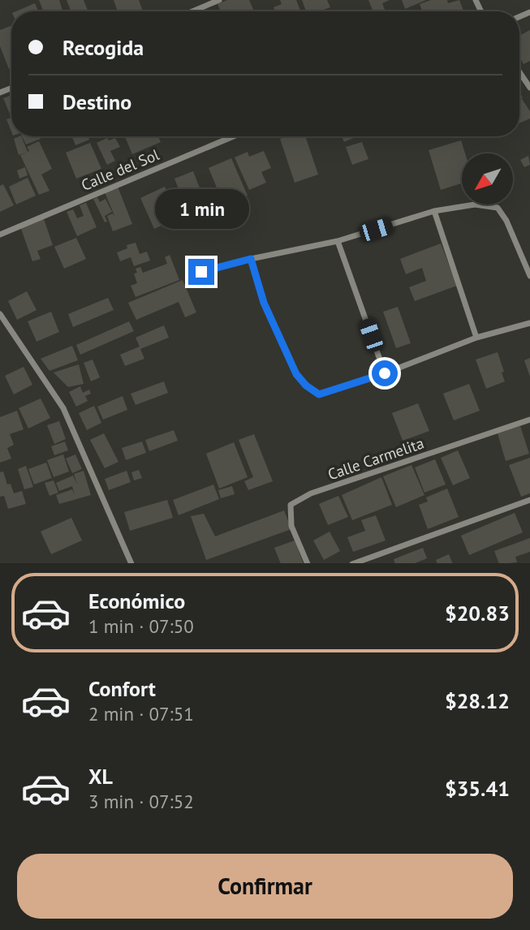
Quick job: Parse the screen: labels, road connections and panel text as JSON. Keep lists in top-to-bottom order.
{
  "streets": {
    "street": ["Calle del Sol", "Calle Carmelita"]
  },
  "north": "bottom left",
  "page": {
    "banner": ["Recogida", "Destino"],
    "bubble": "1 min",
    "list": [
      {
        "name": "Económico",
        "note": "1 min · 07:50",
        "value": "$20.83"
      },
      {
        "name": "Confort",
        "note": "2 min · 07:51",
        "value": "$28.12"
      },
      {
        "name": "XL",
        "note": "3 min · 07:52",
        "value": "$35.41"
      }
    ],
    "buttons": "Confirmar"
  }
}
